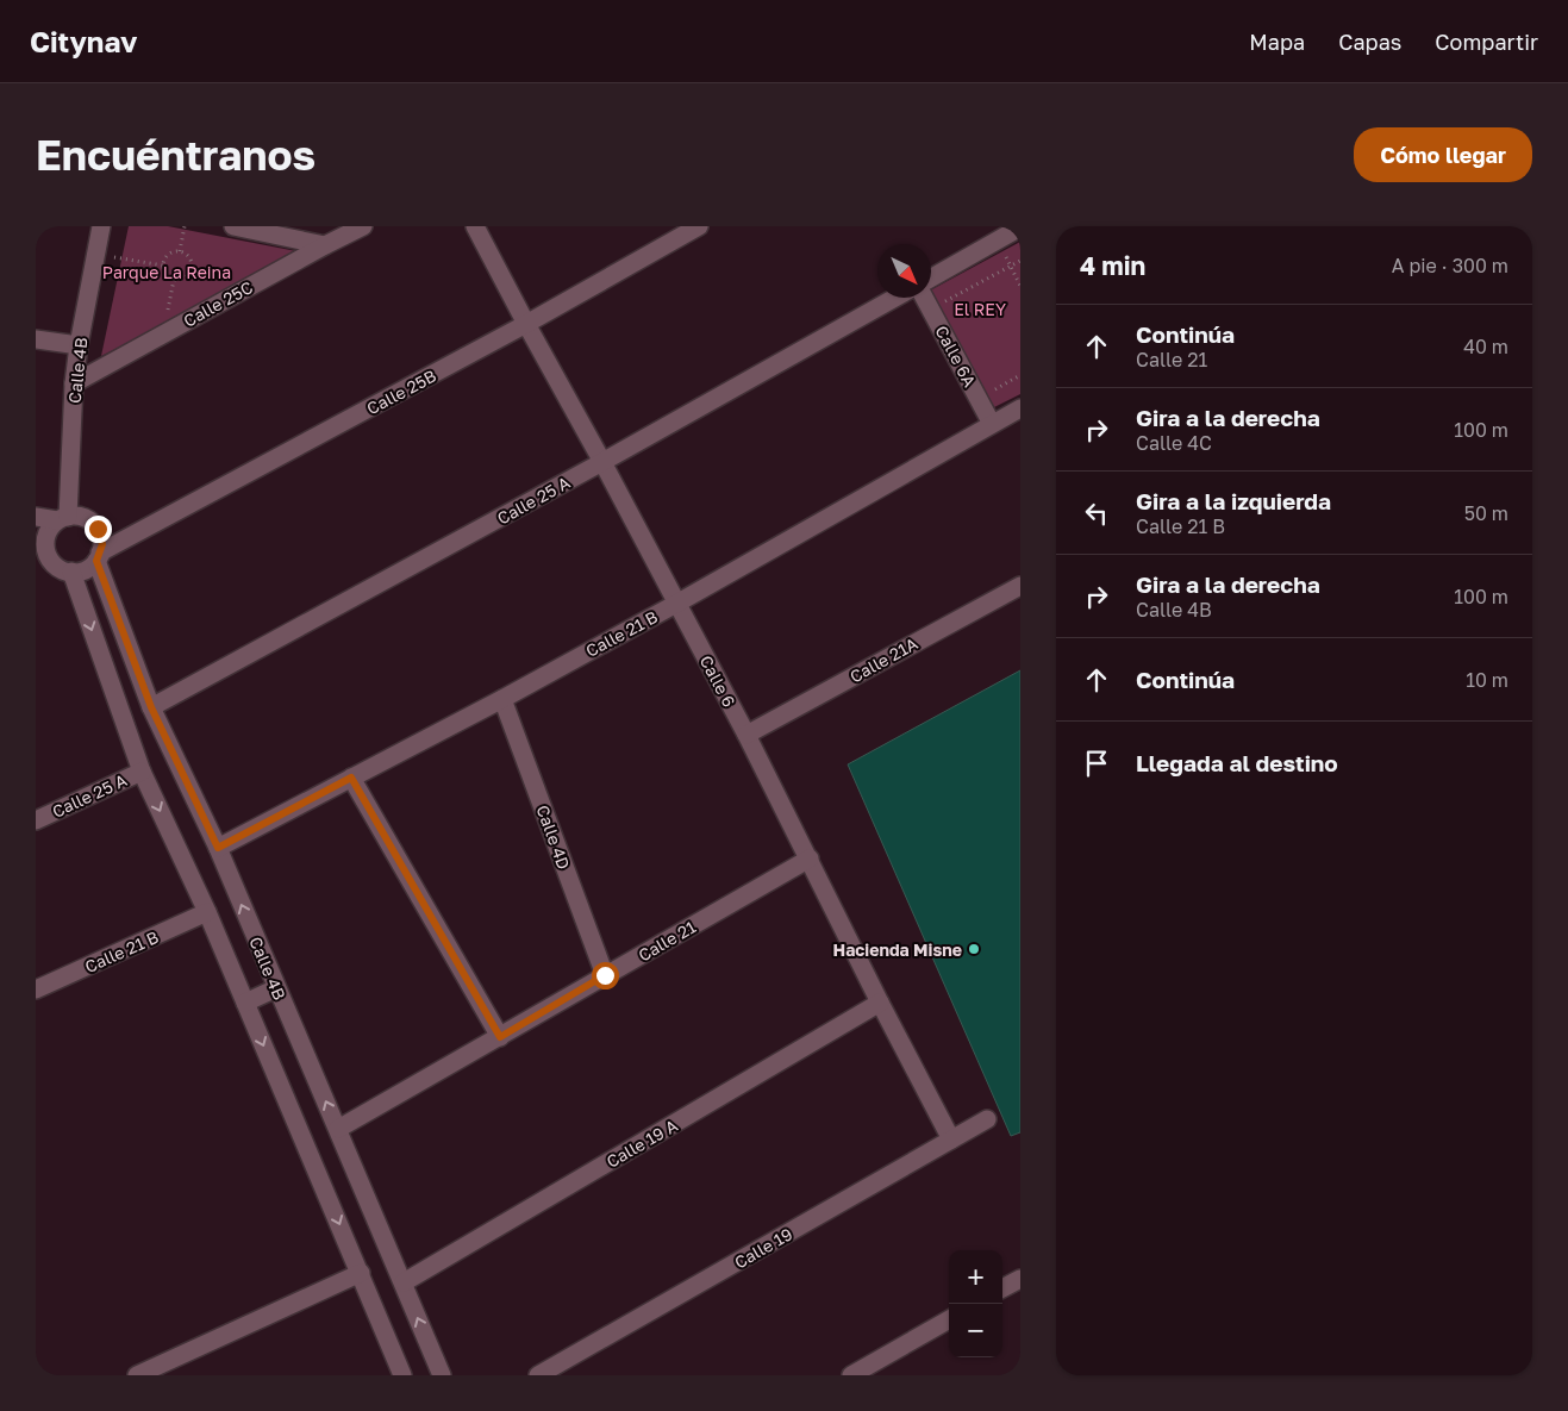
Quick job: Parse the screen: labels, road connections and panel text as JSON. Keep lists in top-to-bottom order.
{
  "streets": {
    "street": [
      "Calle 25C",
      "Calle 6A",
      "Calle 4B",
      "Calle 25B",
      "Calle 25 A",
      "Calle 21 B",
      "Calle 21A",
      "Calle 6",
      "Calle 4D",
      "Calle 21",
      "Calle 19 A",
      "Calle 19"
    ]
  },
  "crossings": [
    ["Calle 25C", "Calle 4B"],
    ["Calle 6A", "Calle 21 B"],
    ["Calle 4B", "Calle 25B"],
    ["Calle 4B", "Calle 25 A"],
    ["Calle 4B", "Calle 21 B"],
    ["Calle 4B", "Calle 21"],
    ["Calle 4B", "Calle 19 A"],
    ["Calle 25B", "Calle 6"],
    ["Calle 25 A", "Calle 6"],
    ["Calle 21 B", "Calle 6"],
    ["Calle 21 B", "Calle 4D"],
    ["Calle 21A", "Calle 6"],
    ["Calle 6", "Calle 21"],
    ["Calle 6", "Calle 19 A"],
    ["Calle 6", "Calle 19"],
    ["Calle 4D", "Calle 21"]
  ],
  "parks": ["Parque La Reina", "El REY"],
  "places": ["Hacienda Misne"],
  "north": "bottom right",
  "page": {
    "header": "Citynav",
    "nav": ["Mapa", "Capas", "Compartir"],
    "buttons": "Cómo llegar",
    "title": "Encuéntranos",
    "heading": ["4 min", "A pie · 300 m"],
    "list": [
      ["Continúa", "Calle 21", "40 m"],
      ["Gira a la derecha", "Calle 4C", "100 m"],
      ["Gira a la izquierda", "Calle 21 B", "50 m"],
      ["Gira a la derecha", "Calle 4B", "100 m"],
      ["Continúa", "10 m"],
      "Llegada al destino"
    ],
    "map_buttons": ["+", "−"]
  }
}
